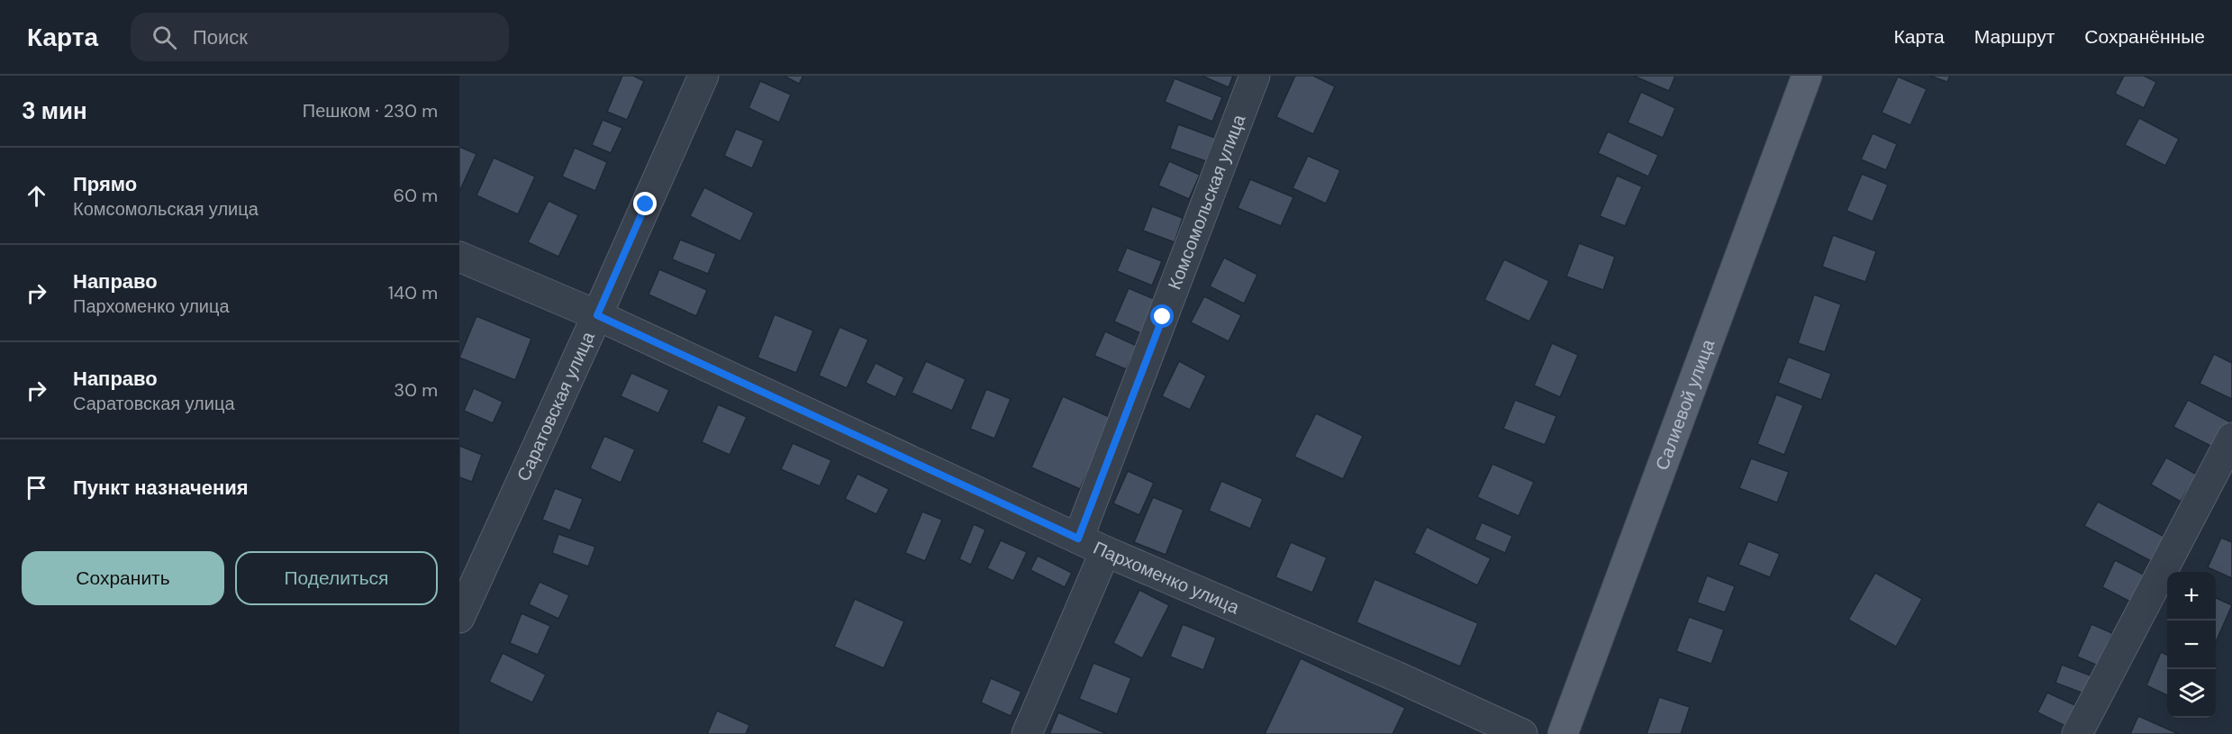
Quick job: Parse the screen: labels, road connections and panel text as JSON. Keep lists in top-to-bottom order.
{
  "streets": {
    "main road": ["Салиевой улица"],
    "street": ["Комсомольская улица", "Саратовская улица", "Пархоменко улица"]
  },
  "crossings": [
    ["Комсомольская улица", "Пархоменко улица"],
    ["Саратовская улица", "Пархоменко улица"]
  ],
  "page": {
    "header": "Карта",
    "search": "Поиск",
    "nav": ["Карта", "Маршрут", "Сохранённые"],
    "heading": ["3 мин", "Пешком · 230 m"],
    "list": [
      ["Прямо", "Комсомольская улица", "60 m"],
      ["Направо", "Пархоменко улица", "140 m"],
      ["Направо", "Саратовская улица", "30 m"],
      "Пункт назначения"
    ],
    "buttons": ["Сохранить", "Поделиться"],
    "map_buttons": ["+", "−"]
  }
}
